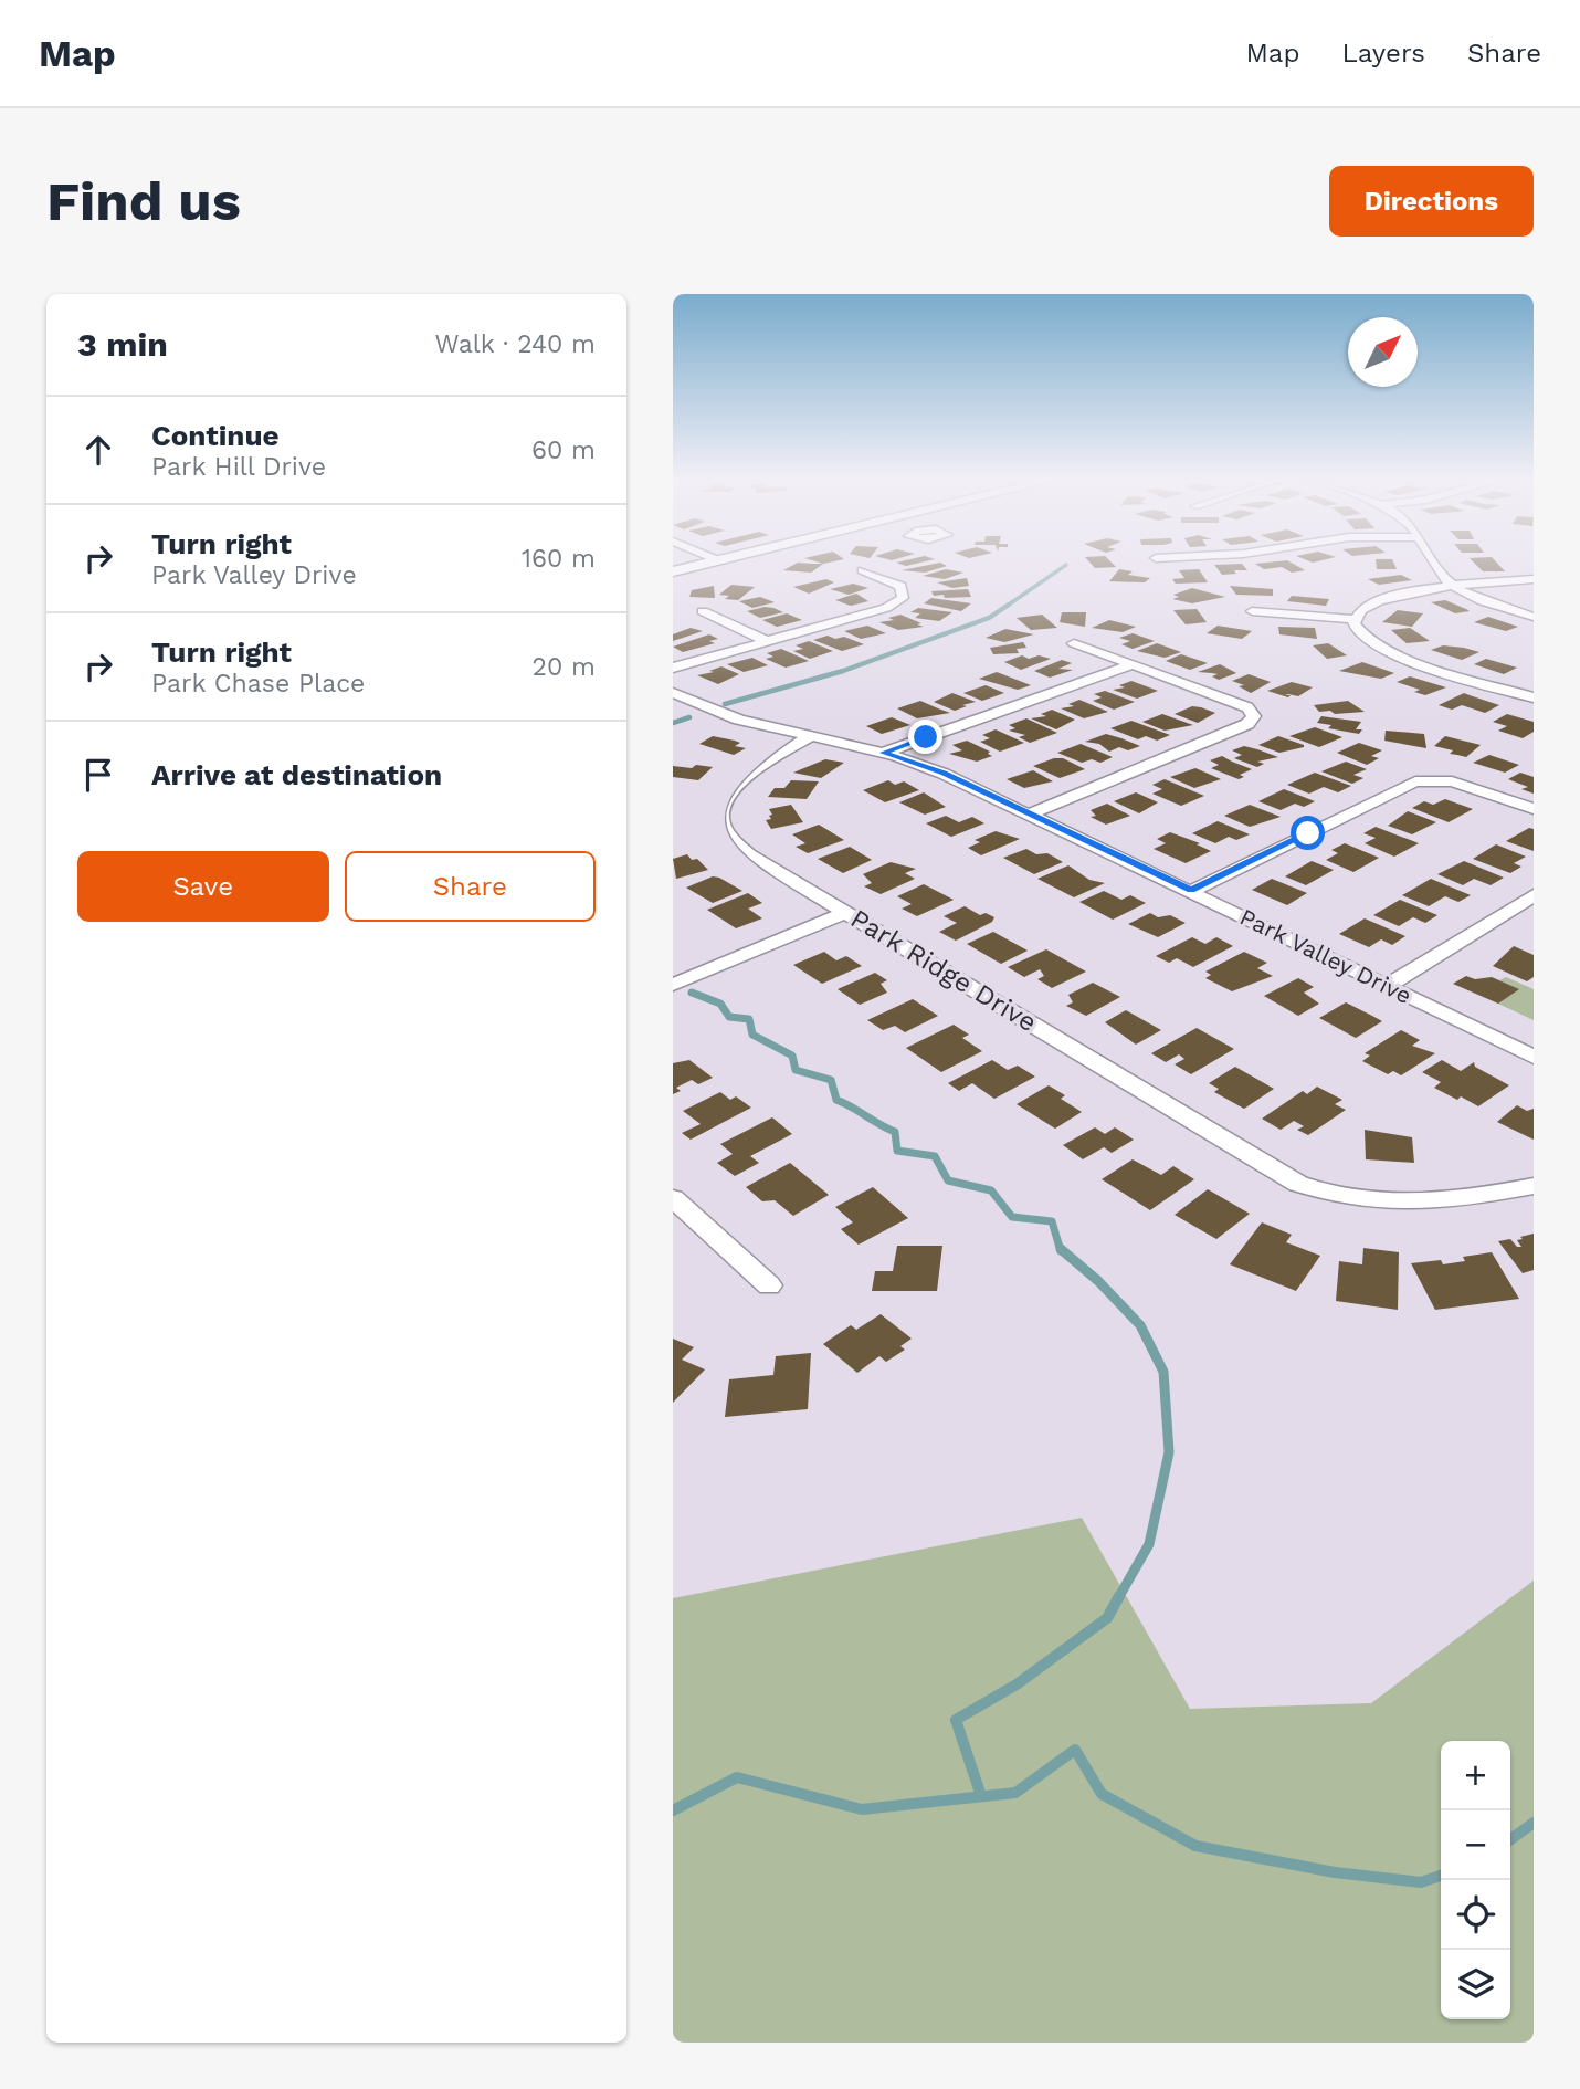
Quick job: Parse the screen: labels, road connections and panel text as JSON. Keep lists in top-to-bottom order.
{
  "streets": {
    "street": ["Park Valley Drive", "Park Ridge Drive"]
  },
  "crossings": [
    ["Park Valley Drive", "Park Ridge Drive"]
  ],
  "north": "top right",
  "page": {
    "header": "Map",
    "nav": ["Map", "Layers", "Share"],
    "buttons": [
      "Directions",
      ["Save", "Share"]
    ],
    "title": "Find us",
    "heading": ["3 min", "Walk · 240 m"],
    "list": [
      ["Continue", "Park Hill Drive", "60 m"],
      ["Turn right", "Park Valley Drive", "160 m"],
      ["Turn right", "Park Chase Place", "20 m"],
      "Arrive at destination"
    ],
    "map_buttons": ["+", "−"]
  }
}
